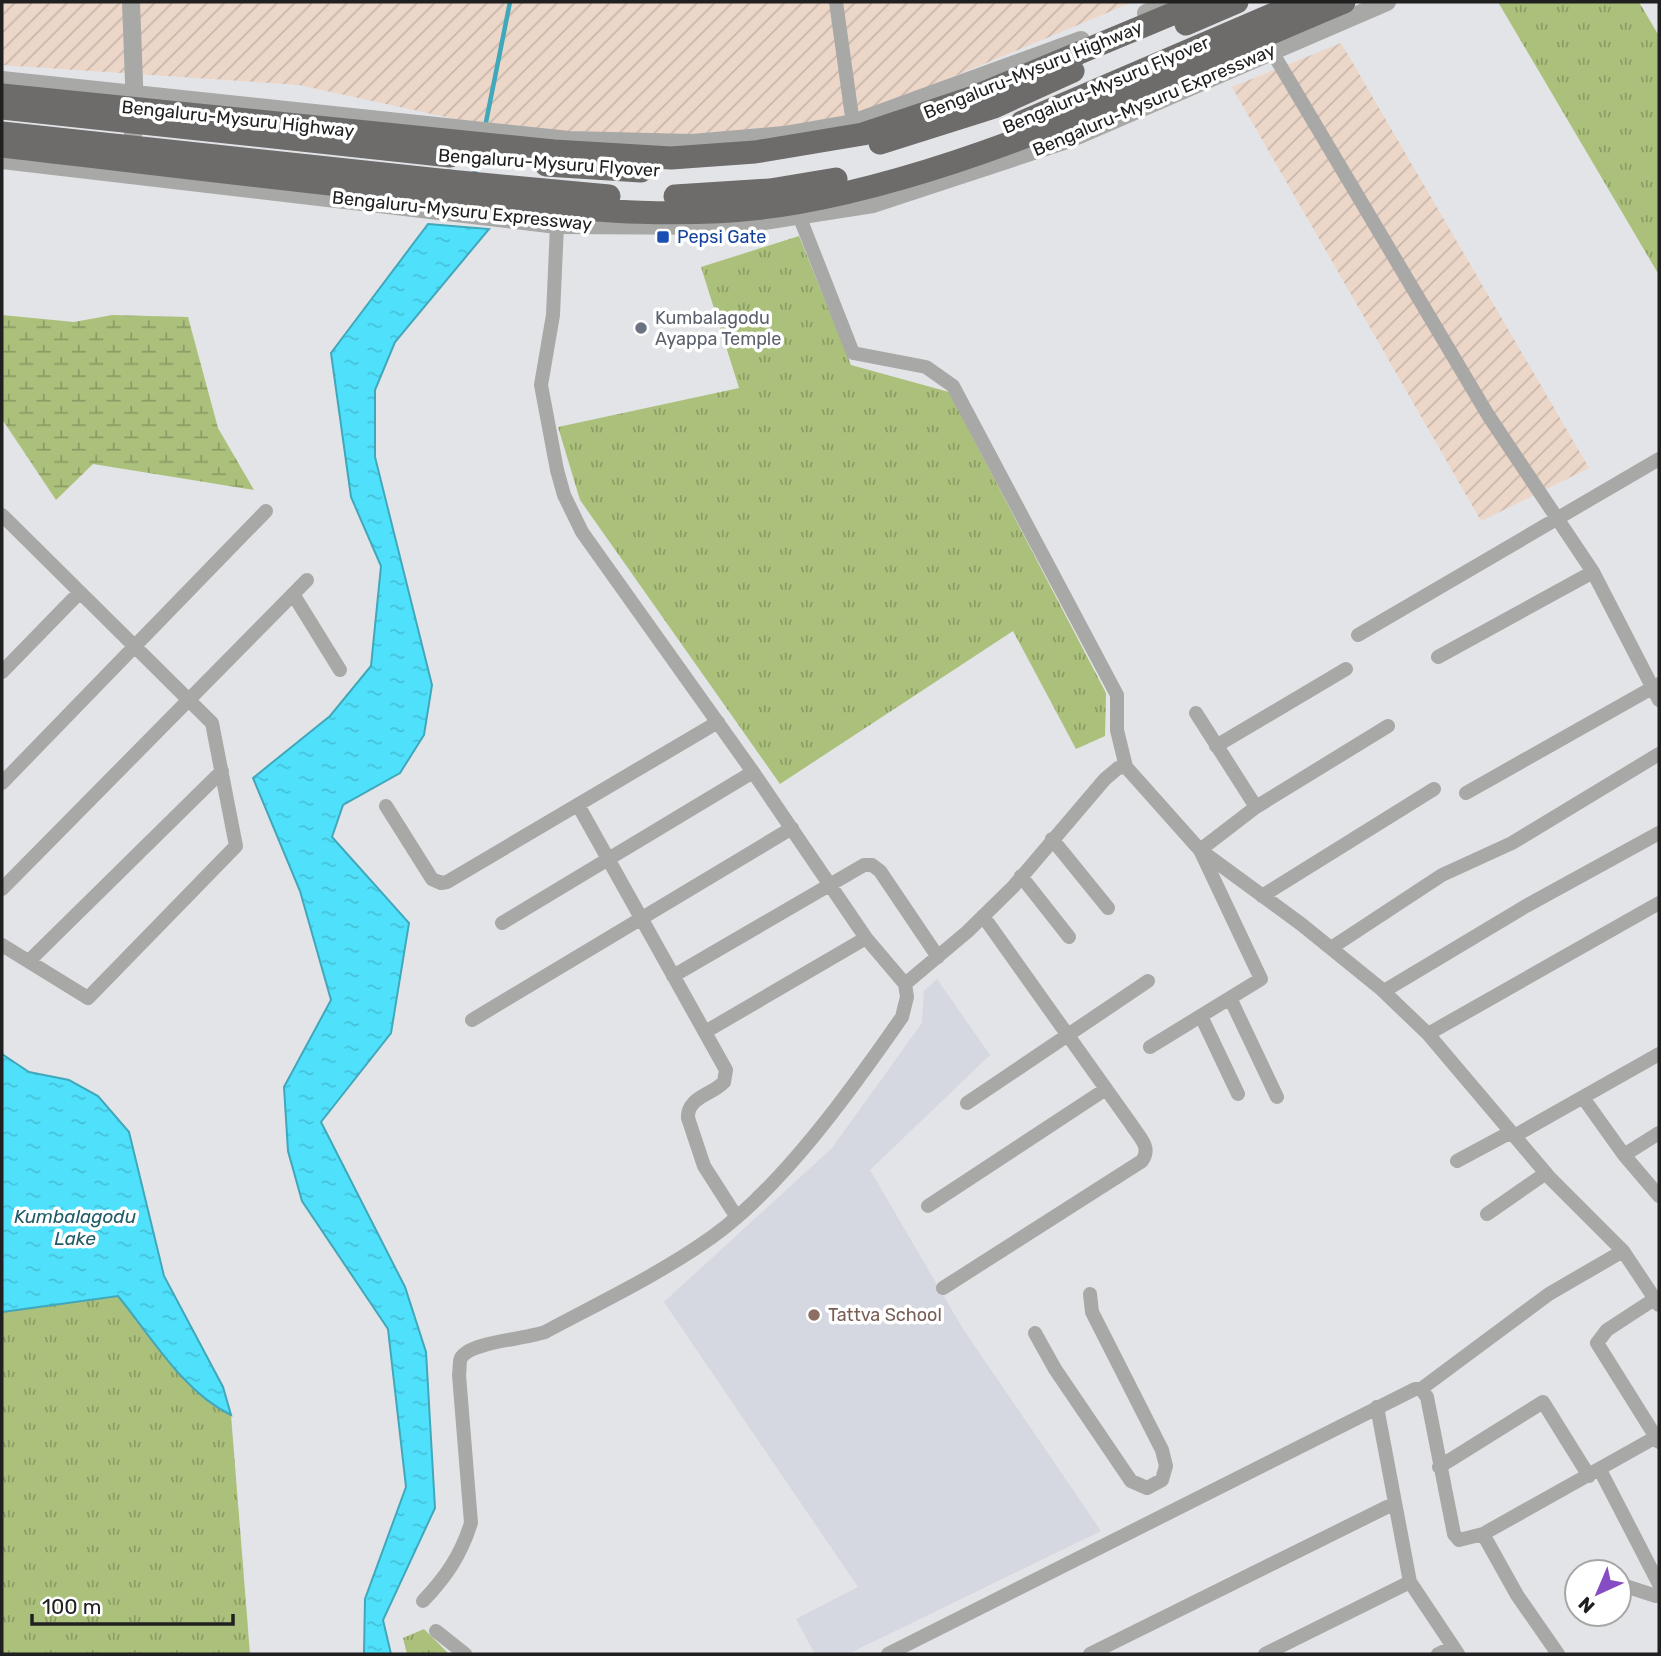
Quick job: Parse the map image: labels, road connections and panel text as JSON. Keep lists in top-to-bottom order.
{
  "streets": {
    "highway": ["Bengaluru-Mysuru Highway", "Bengaluru-Mysuru Flyover", "Bengaluru-Mysuru Expressway"]
  },
  "crossings": [
    ["Bengaluru-Mysuru Flyover", "Bengaluru-Mysuru Expressway"]
  ],
  "water": ["Kumbalagodu Lake"],
  "places": {
    "transit": ["Pepsi Gate"],
    "other": ["Kumbalagodu Ayappa Temple", "Tattva School"]
  },
  "scale_bar": "100 m",
  "north": "bottom left"
}
